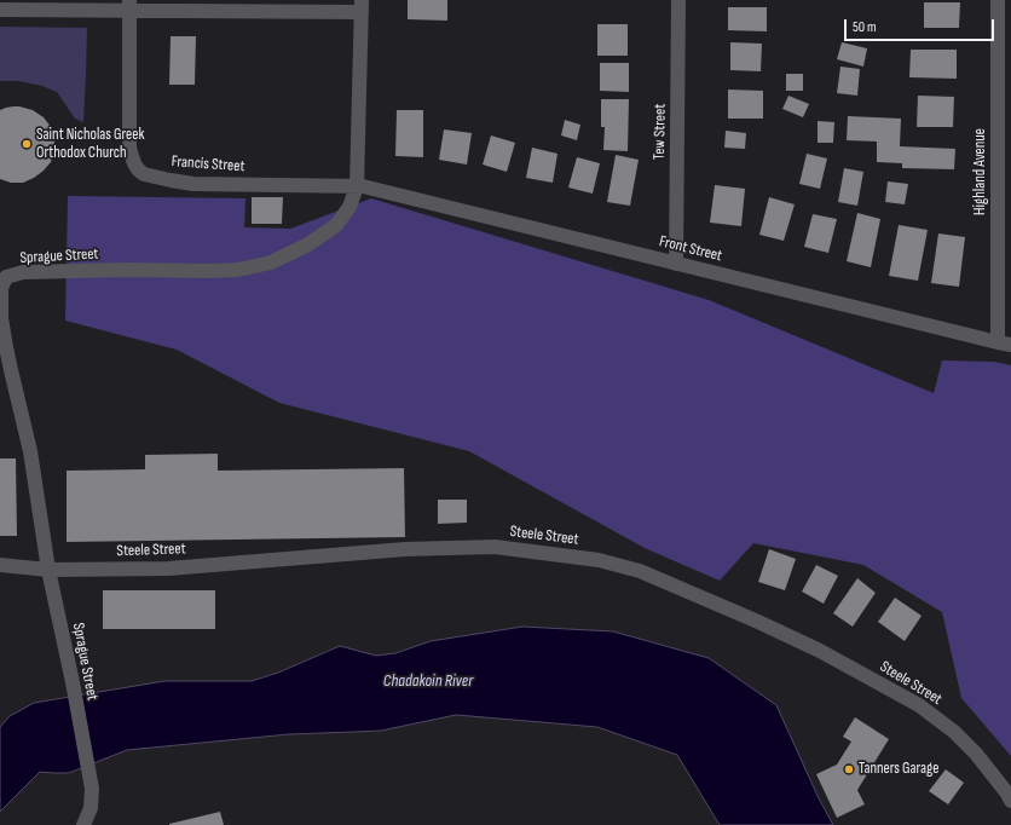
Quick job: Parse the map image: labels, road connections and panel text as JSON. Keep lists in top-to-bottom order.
{
  "streets": {
    "street": [
      "Tew Street",
      "Francis Street",
      "Highland Avenue",
      "Front Street",
      "Sprague Street",
      "Steele Street"
    ]
  },
  "crossings": [
    ["Tew Street", "Front Street"],
    ["Francis Street", "Front Street"],
    ["Francis Street", "Sprague Street"],
    ["Highland Avenue", "Front Street"],
    ["Front Street", "Sprague Street"],
    ["Sprague Street", "Steele Street"]
  ],
  "water": ["Chadakoin River"],
  "places": ["Saint Nicholas Greek Orthodox Church", "Tanners Garage"],
  "scale_bar": "50 m"
}
